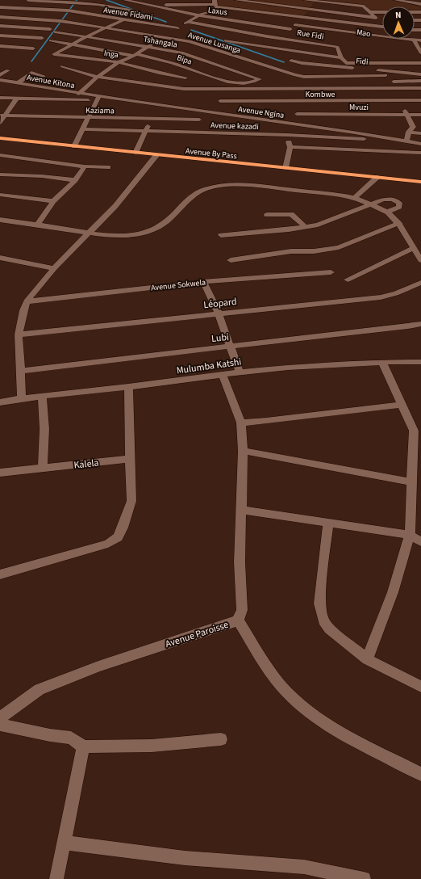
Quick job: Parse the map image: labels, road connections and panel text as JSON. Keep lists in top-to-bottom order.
{
  "streets": {
    "highway": ["Avenue By Pass"],
    "street": [
      "Laxus",
      "Avenue Fidami",
      "Mao",
      "Rue Fidi",
      "Tshangala",
      "Avenue Lusanga",
      "Inga",
      "Bipa",
      "Fidi",
      "Avenue Kitona",
      "Kombwe",
      "Mvuzi",
      "Kaziama",
      "Avenue Ngina",
      "Avenue kazadi",
      "Avenue Sokwela",
      "Léopard",
      "Lubi",
      "Mulumba Katshi",
      "Kalela",
      "Avenue Paroisse"
    ]
  },
  "crossings": [
    ["Tshangala", "Bipa"],
    ["Avenue Lusanga", "Fidi"],
    ["Inga", "Bipa"],
    ["Avenue Kitona", "Avenue Ngina"],
    ["Kaziama", "Avenue Ngina"],
    ["Avenue Ngina", "Avenue kazadi"],
    ["Mulumba Katshi", "Avenue Paroisse"]
  ],
  "north": "top"
}
